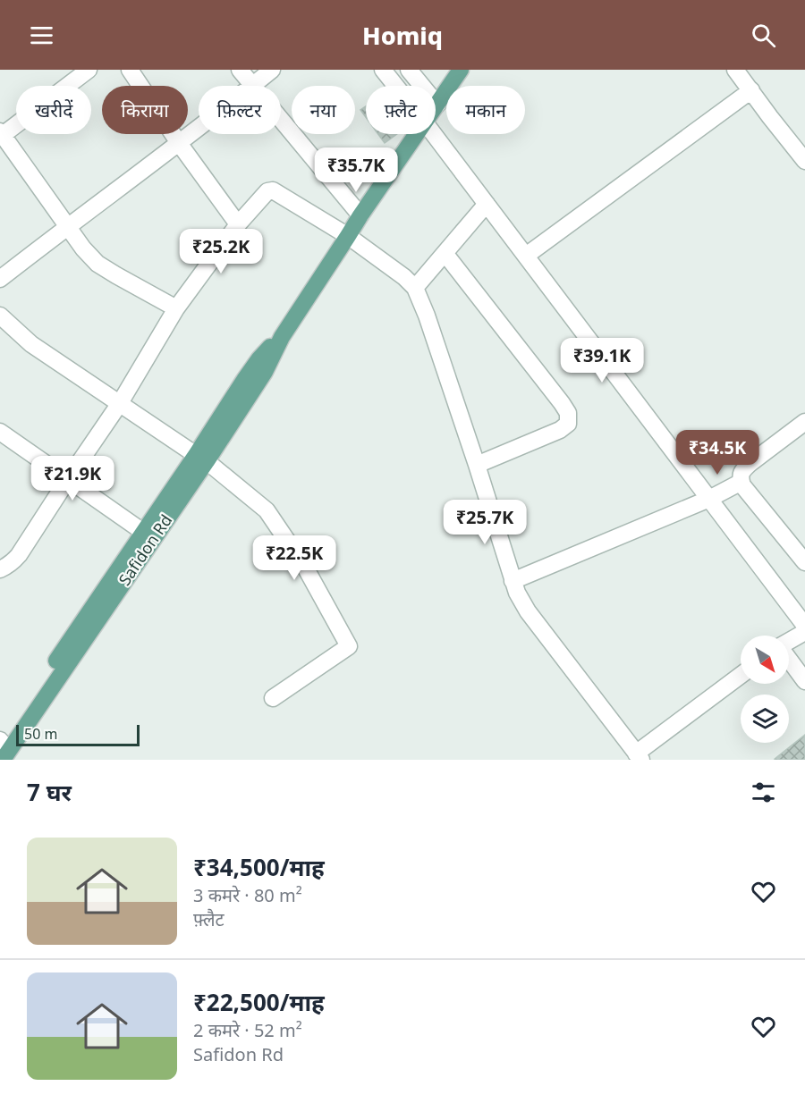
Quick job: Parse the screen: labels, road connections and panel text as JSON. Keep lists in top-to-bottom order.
{
  "streets": {
    "main road": ["Safidon Rd"]
  },
  "scale_bar": "50 m",
  "north": "bottom right",
  "page": {
    "header": "Homiq",
    "chip": [
      "खरीदें",
      "किराया",
      "फ़िल्टर",
      "नया",
      "फ़्लैट",
      "मकान"
    ],
    "price": [
      "₹35.7K",
      "₹25.2K",
      "₹39.1K",
      "₹34.5K",
      "₹21.9K",
      "₹25.7K",
      "₹22.5K"
    ],
    "scale": "50 m",
    "heading": "7 घर",
    "list": [
      {
        "name": "₹34,500/माह",
        "note": "3 कमरे · 80 m² · फ़्लैट"
      },
      {
        "name": "₹22,500/माह",
        "note": "2 कमरे · 52 m² · Safidon Rd"
      }
    ]
  }
}
